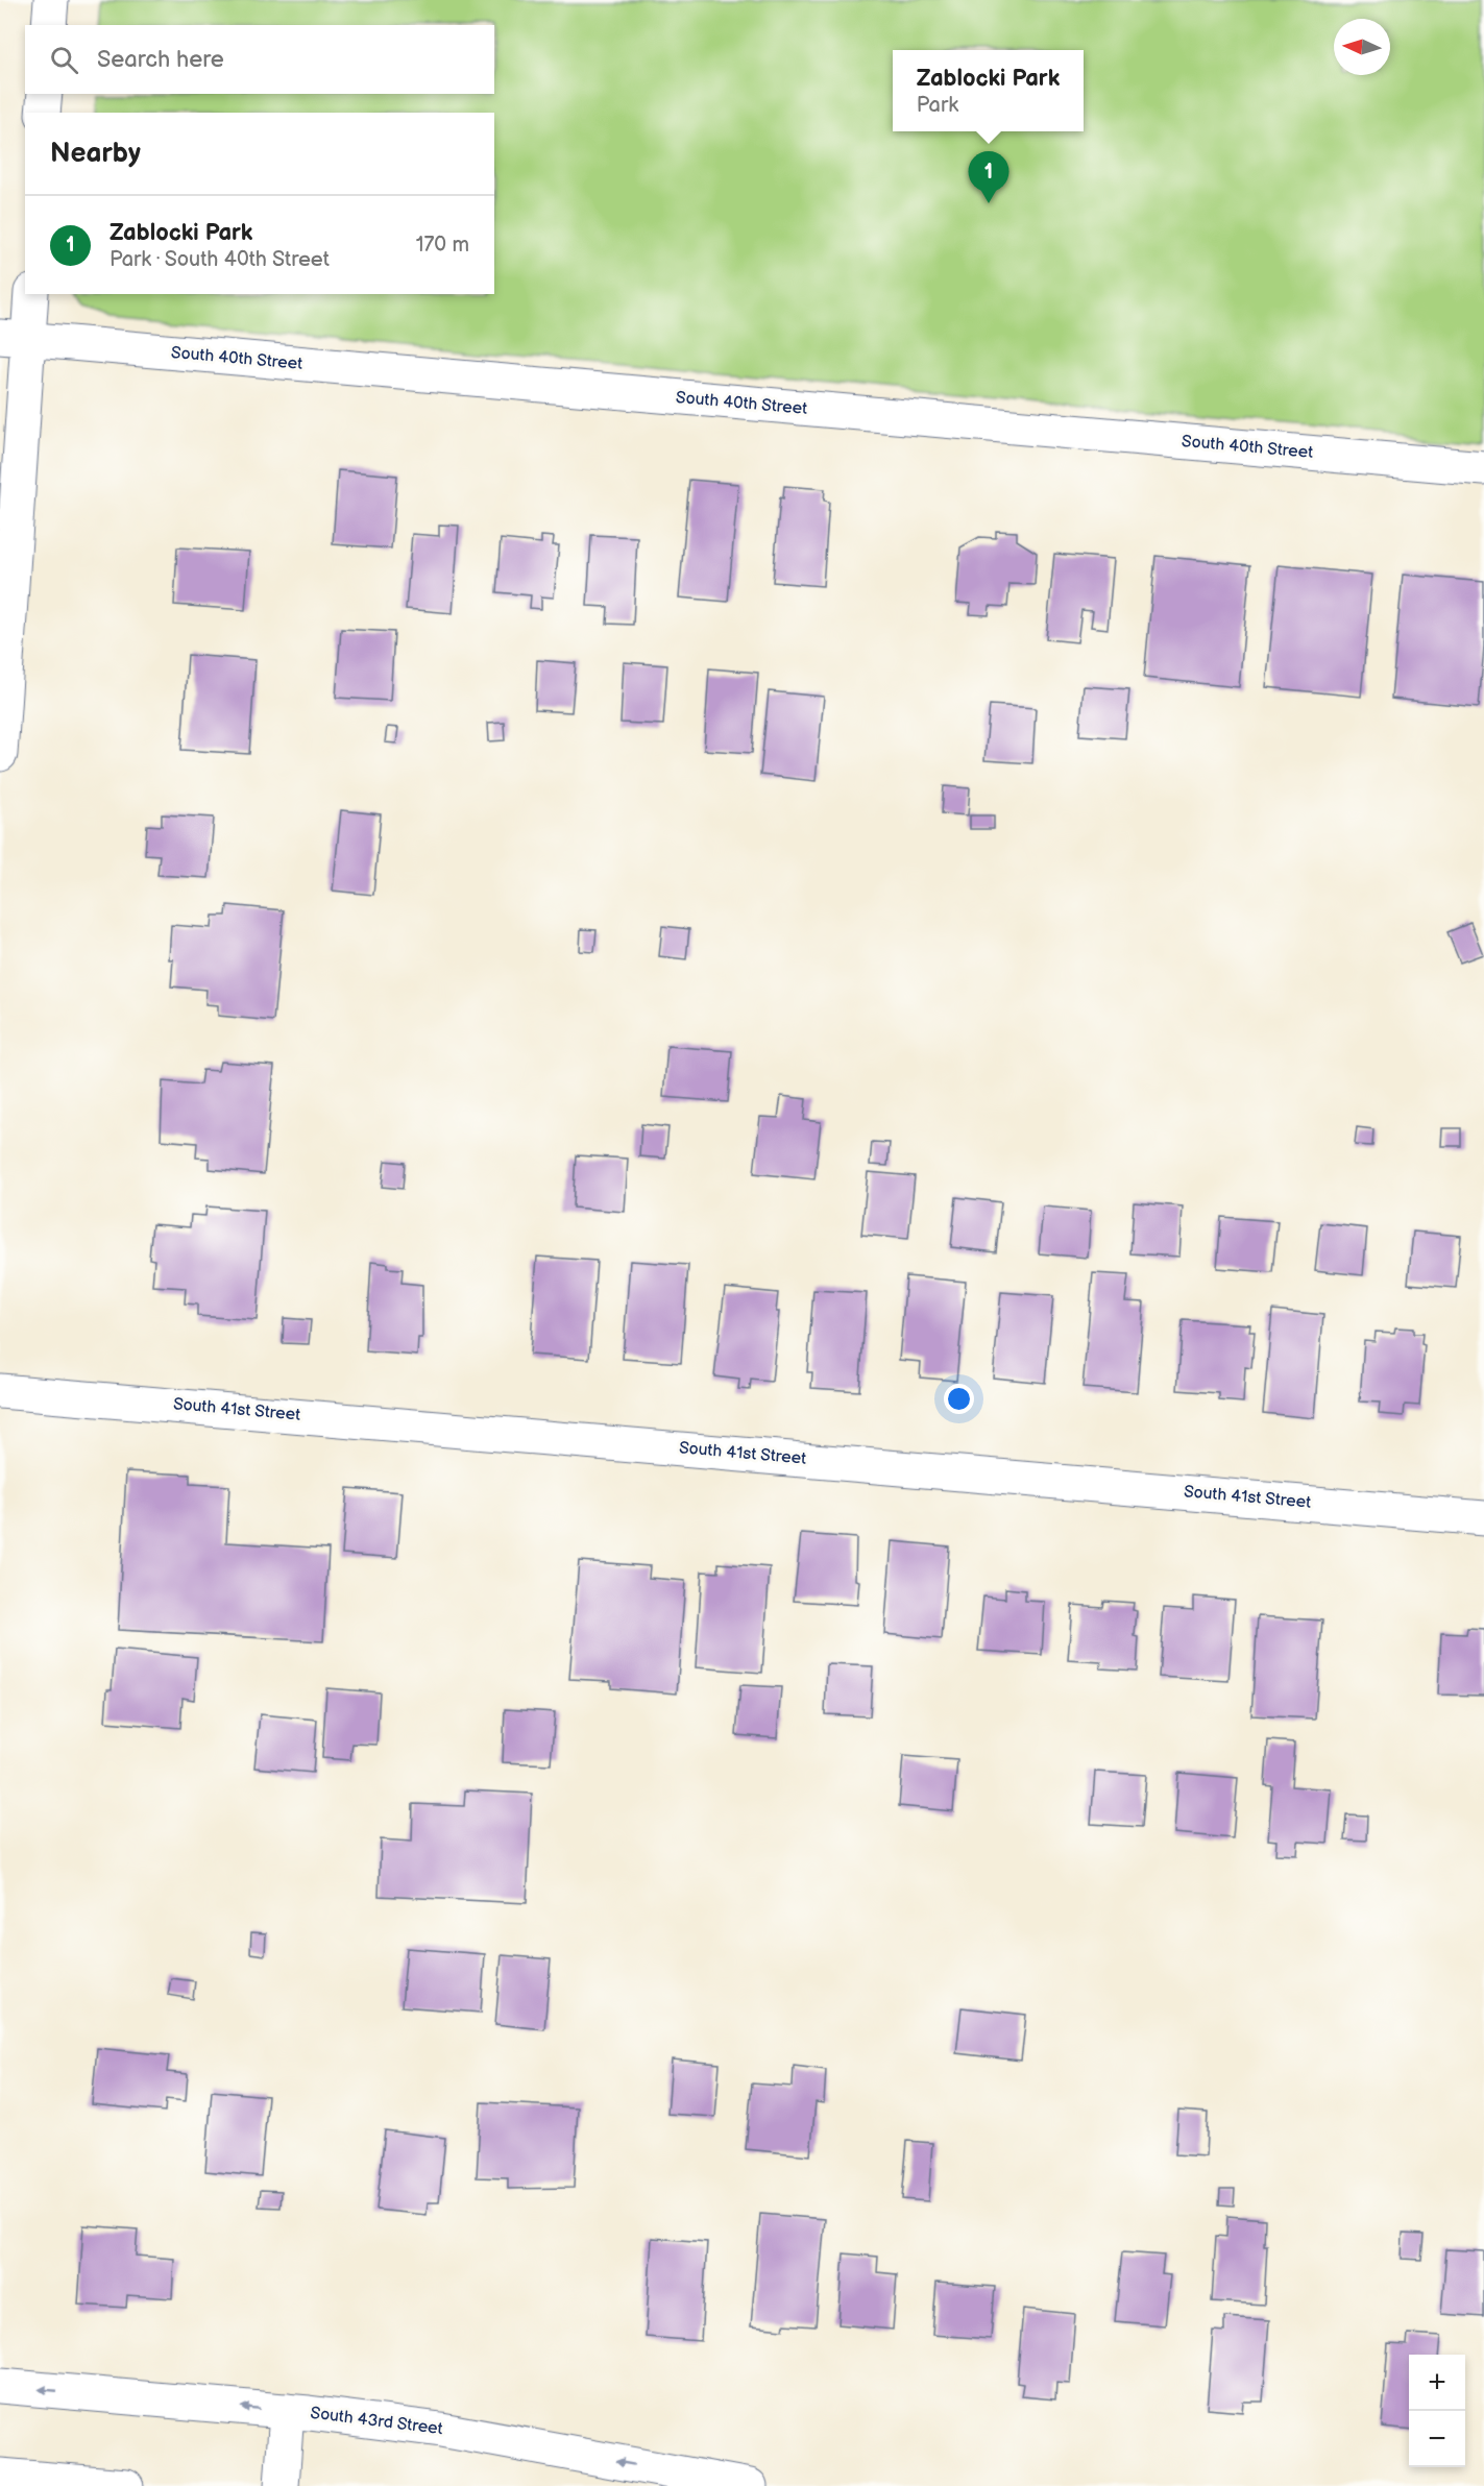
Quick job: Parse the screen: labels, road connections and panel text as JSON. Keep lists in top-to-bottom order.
{
  "streets": {
    "street": ["South 40th Street", "South 41st Street", "South 43rd Street"]
  },
  "one_way": ["South 43rd Street"],
  "north": "left",
  "page": {
    "search": "Search here",
    "popup": ["Zablocki Park", "Park"],
    "heading": "Nearby",
    "pins": "1",
    "list": [
      {
        "mark": "1",
        "name": "Zablocki Park",
        "note": "Park · South 40th Street",
        "value": "170 m"
      }
    ],
    "map_buttons": ["+", "−"]
  }
}
